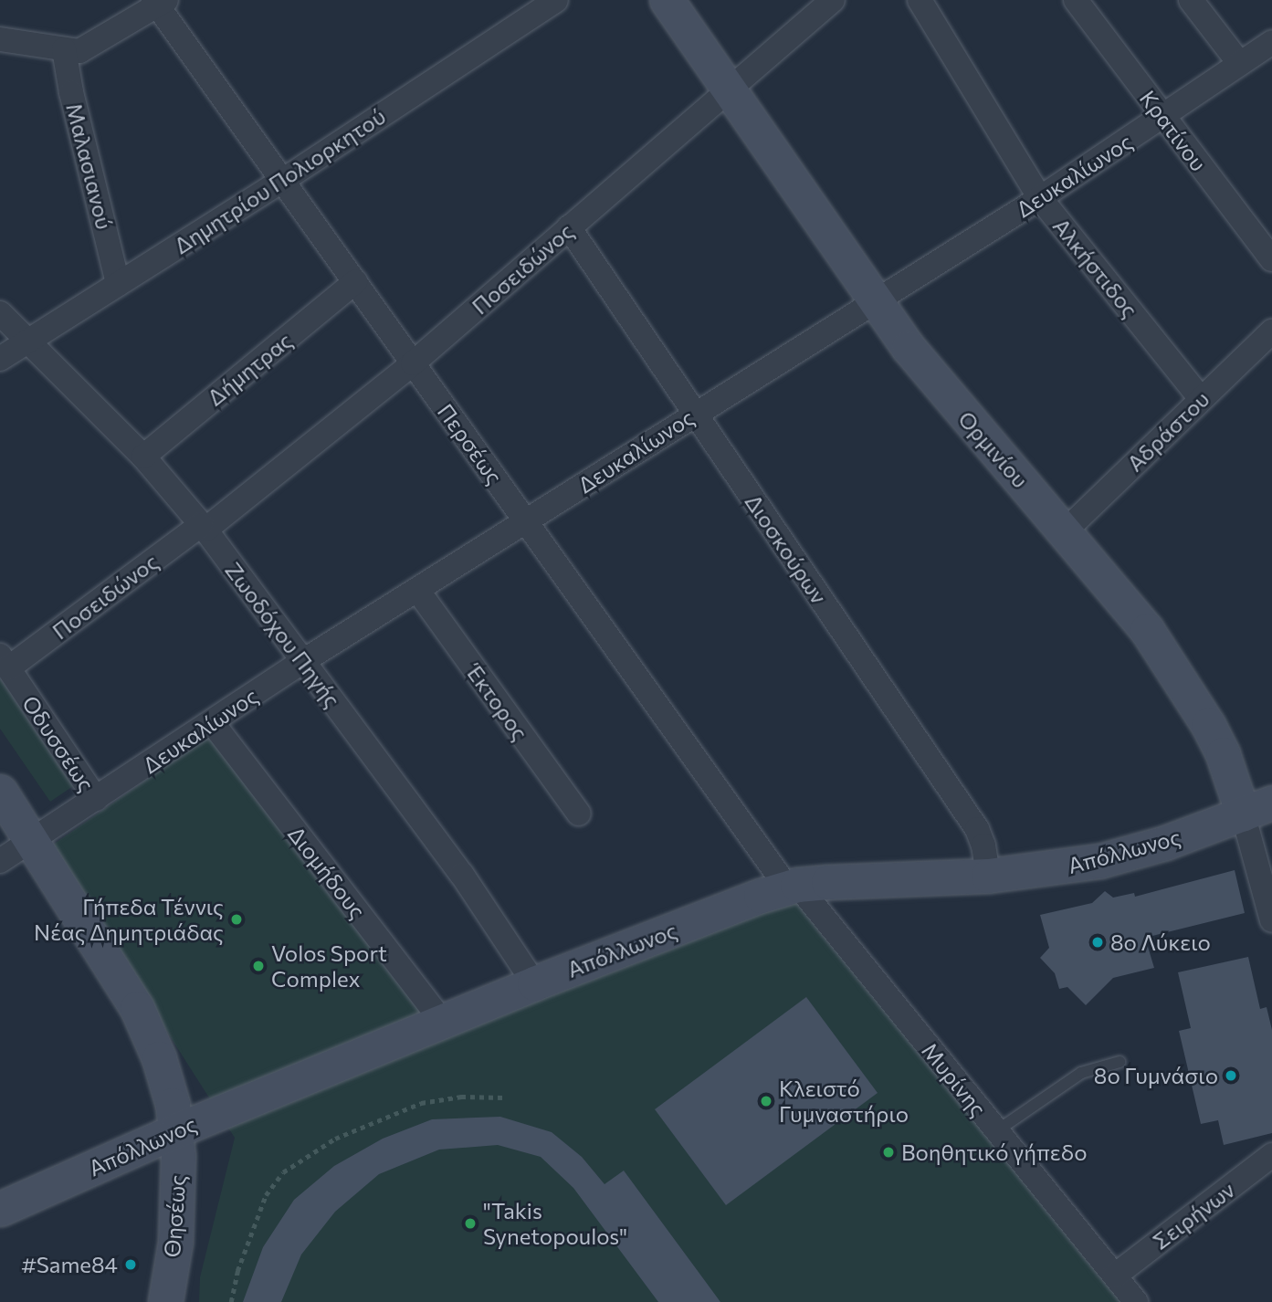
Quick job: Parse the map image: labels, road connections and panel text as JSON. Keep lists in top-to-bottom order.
{
  "streets": {
    "street": [
      "Κρατίνου",
      "Μαλασιανού",
      "Δευκαλίωνος",
      "Δημητρίου Πολιορκητού",
      "Αλκήστιδος",
      "Ποσειδώνος",
      "Δήμητρας",
      "Αδράστου",
      "Περσέως",
      "Ορμινίου",
      "Διοσκούρων",
      "Ζωοδόχου Πηγής",
      "Έκτορος",
      "Οδυσσέως",
      "Απόλλωνος",
      "Διομήδους",
      "Μυρίνης",
      "Σειρήνων",
      "Θησέως"
    ]
  },
  "crossings": [
    ["Κρατίνου", "Δευκαλίωνος"],
    ["Μαλασιανού", "Δημητρίου Πολιορκητού"],
    ["Δευκαλίωνος", "Αλκήστιδος"],
    ["Δευκαλίωνος", "Περσέως"],
    ["Δευκαλίωνος", "Ορμινίου"],
    ["Δευκαλίωνος", "Διοσκούρων"],
    ["Δευκαλίωνος", "Ζωοδόχου Πηγής"],
    ["Δευκαλίωνος", "Έκτορος"],
    ["Δευκαλίωνος", "Οδυσσέως"],
    ["Δευκαλίωνος", "Διομήδους"],
    ["Δευκαλίωνος", "Θησέως"],
    ["Δημητρίου Πολιορκητού", "Περσέως"],
    ["Δημητρίου Πολιορκητού", "Ζωοδόχου Πηγής"],
    ["Αλκήστιδος", "Αδράστου"],
    ["Ποσειδώνος", "Περσέως"],
    ["Ποσειδώνος", "Ορμινίου"],
    ["Ποσειδώνος", "Διοσκούρων"],
    ["Ποσειδώνος", "Ζωοδόχου Πηγής"],
    ["Ποσειδώνος", "Οδυσσέως"],
    ["Δήμητρας", "Περσέως"],
    ["Δήμητρας", "Ζωοδόχου Πηγής"],
    ["Αδράστου", "Ορμινίου"],
    ["Περσέως", "Απόλλωνος"],
    ["Περσέως", "Μυρίνης"],
    ["Ορμινίου", "Απόλλωνος"],
    ["Διοσκούρων", "Απόλλωνος"],
    ["Ζωοδόχου Πηγής", "Απόλλωνος"],
    ["Απόλλωνος", "Διομήδους"],
    ["Απόλλωνος", "Μυρίνης"],
    ["Απόλλωνος", "Θησέως"],
    ["Μυρίνης", "Σειρήνων"]
  ],
  "places": [
    "Γήπεδα Τέννις Νέας Δημητριάδας",
    "8ο Λύκειο",
    "Volos Sport Complex",
    "8ο Γυμνάσιο",
    "Κλειστό Γυμναστήριο",
    "Βοηθητικό γήπεδο",
    "\"Takis Synetopoulos\"",
    "#Same84"
  ]
}
